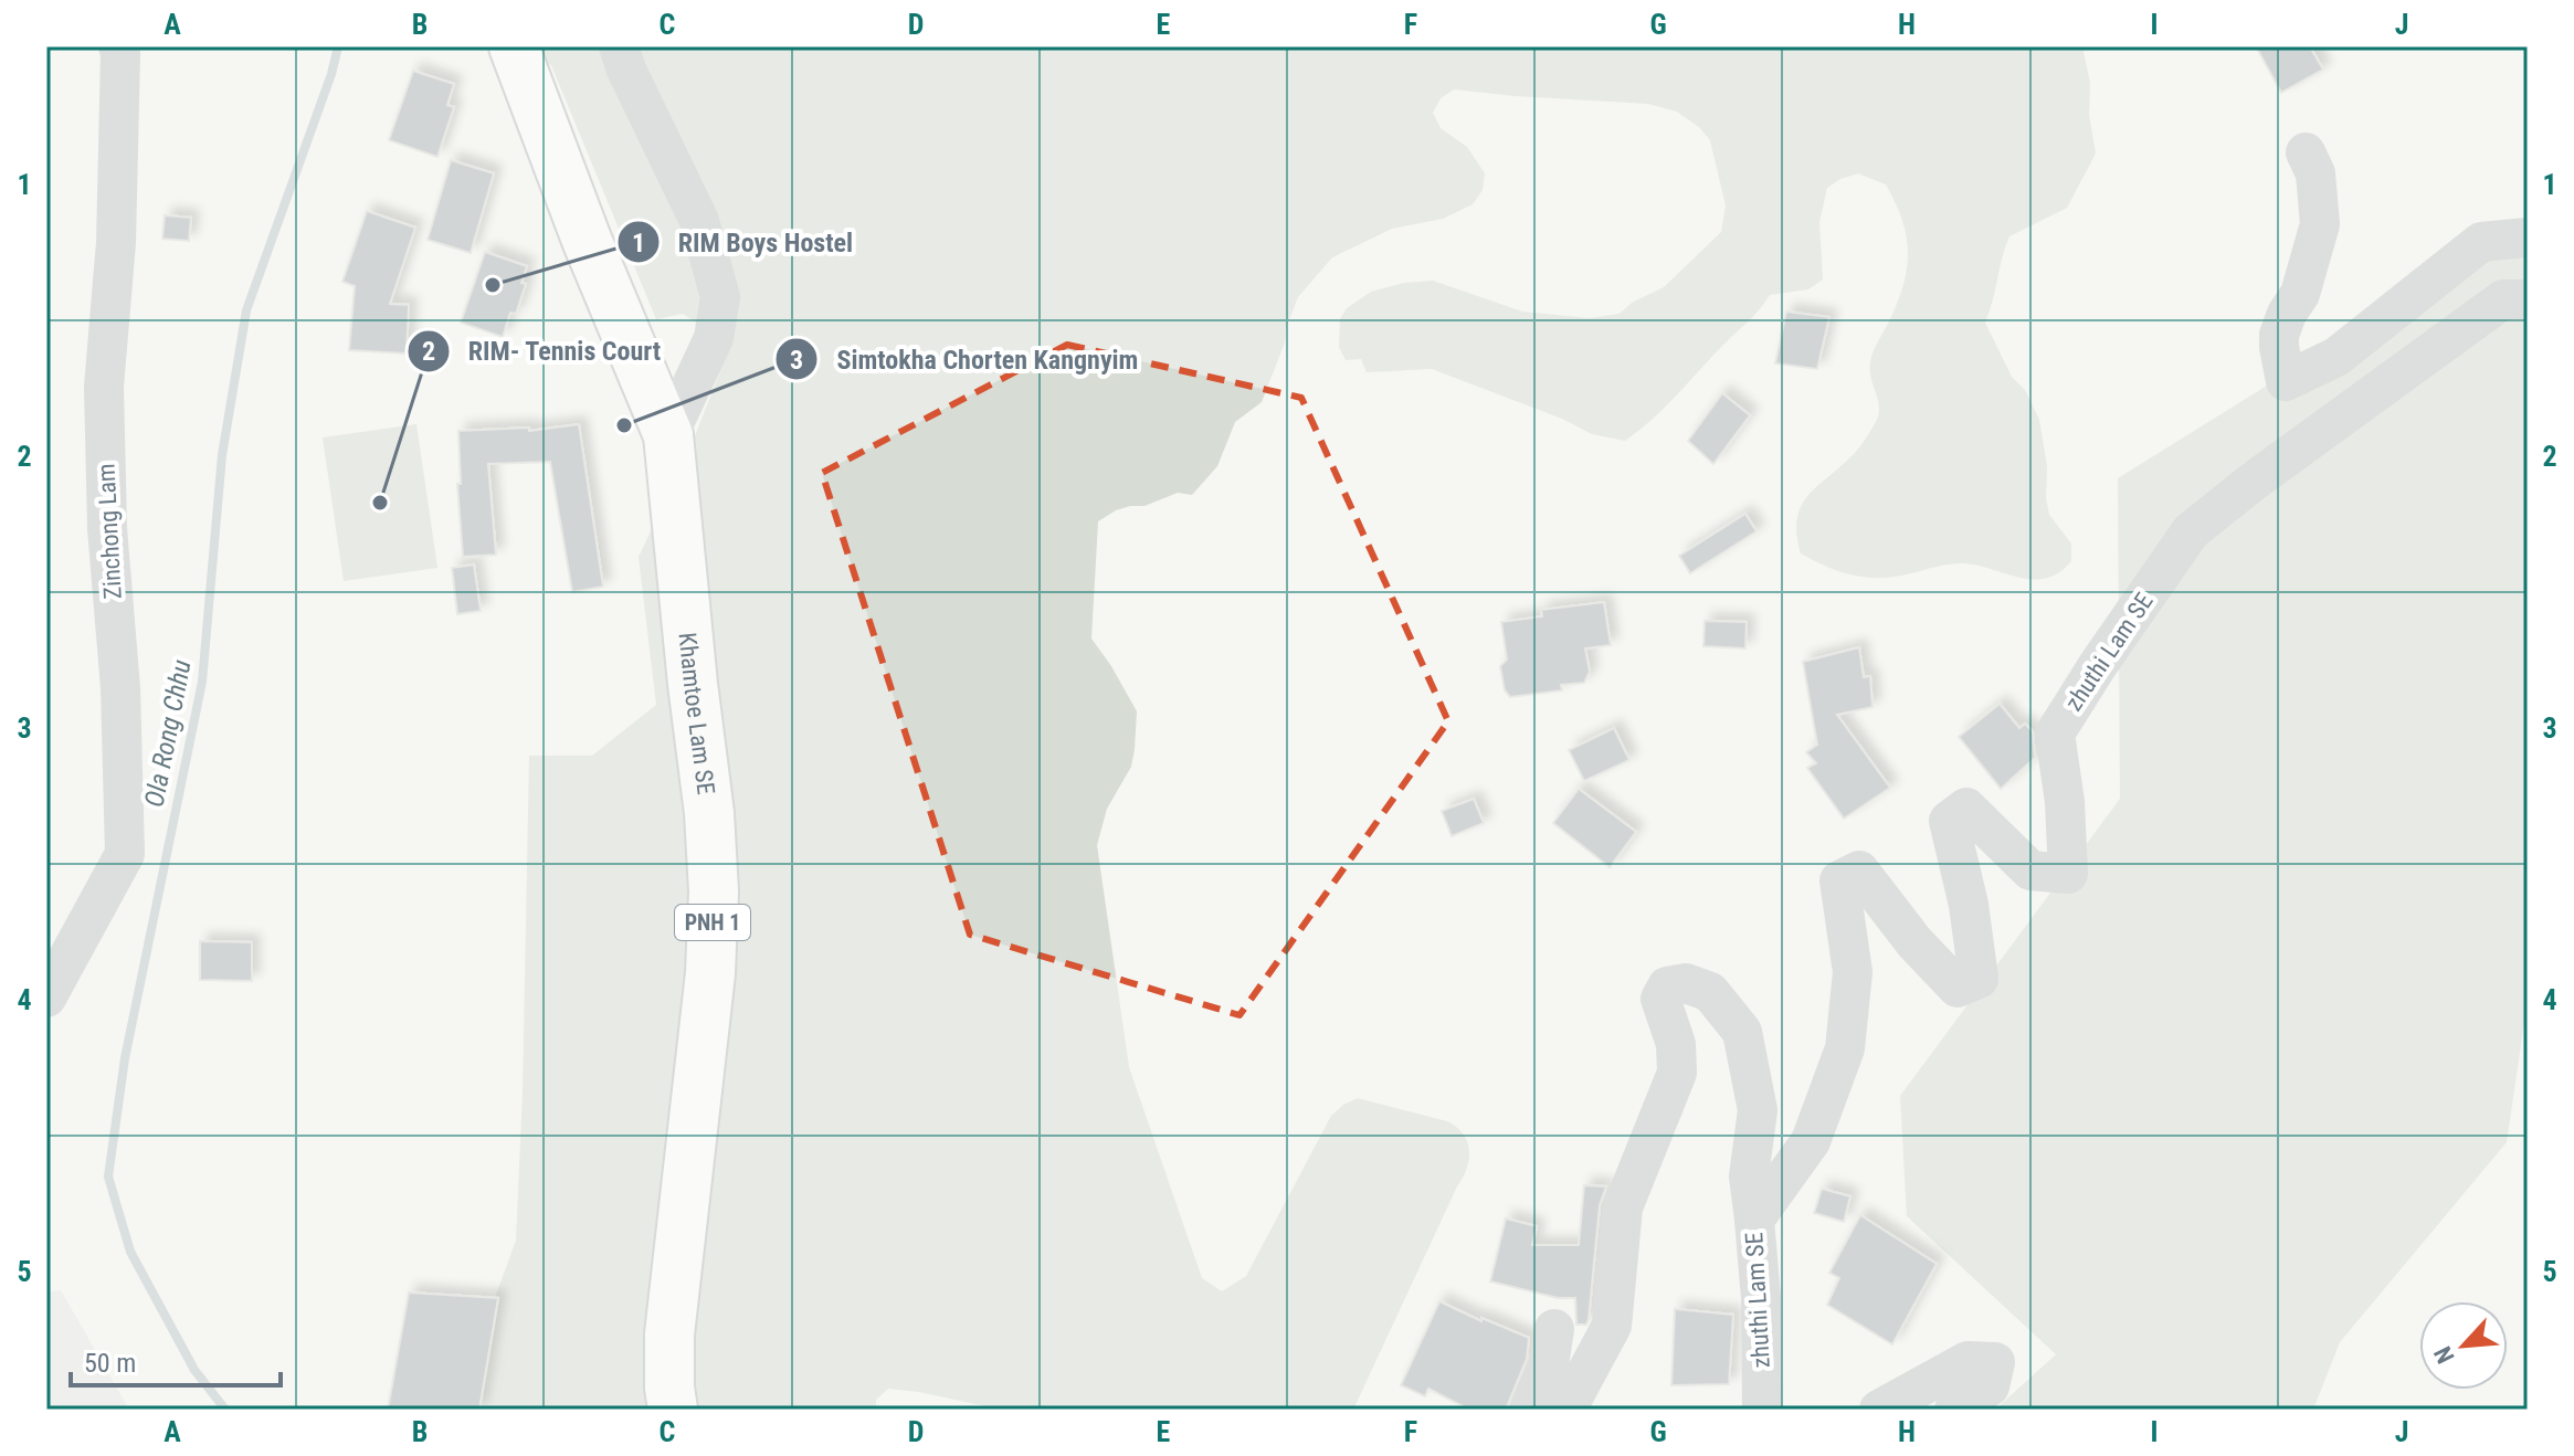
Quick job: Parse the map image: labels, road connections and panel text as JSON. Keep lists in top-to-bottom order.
{
  "streets": {
    "main road": ["Khamtoe Lam SE", "PNH 1"],
    "street": ["Zinchong Lam", "zhuthi Lam SE"]
  },
  "water": ["Ola Rong Chhu"],
  "places": ["RIM Boys Hostel", "Simtokha Chorten Kangnyim", "RIM- Tennis Court"],
  "scale_bar": "50 m",
  "north": "bottom left",
  "grid": {
    "columns": [
      "A",
      "B",
      "C",
      "D",
      "E",
      "F",
      "G",
      "H",
      "I",
      "J"
    ],
    "rows": [
      "1",
      "2",
      "3",
      "4",
      "5"
    ]
  }
}
